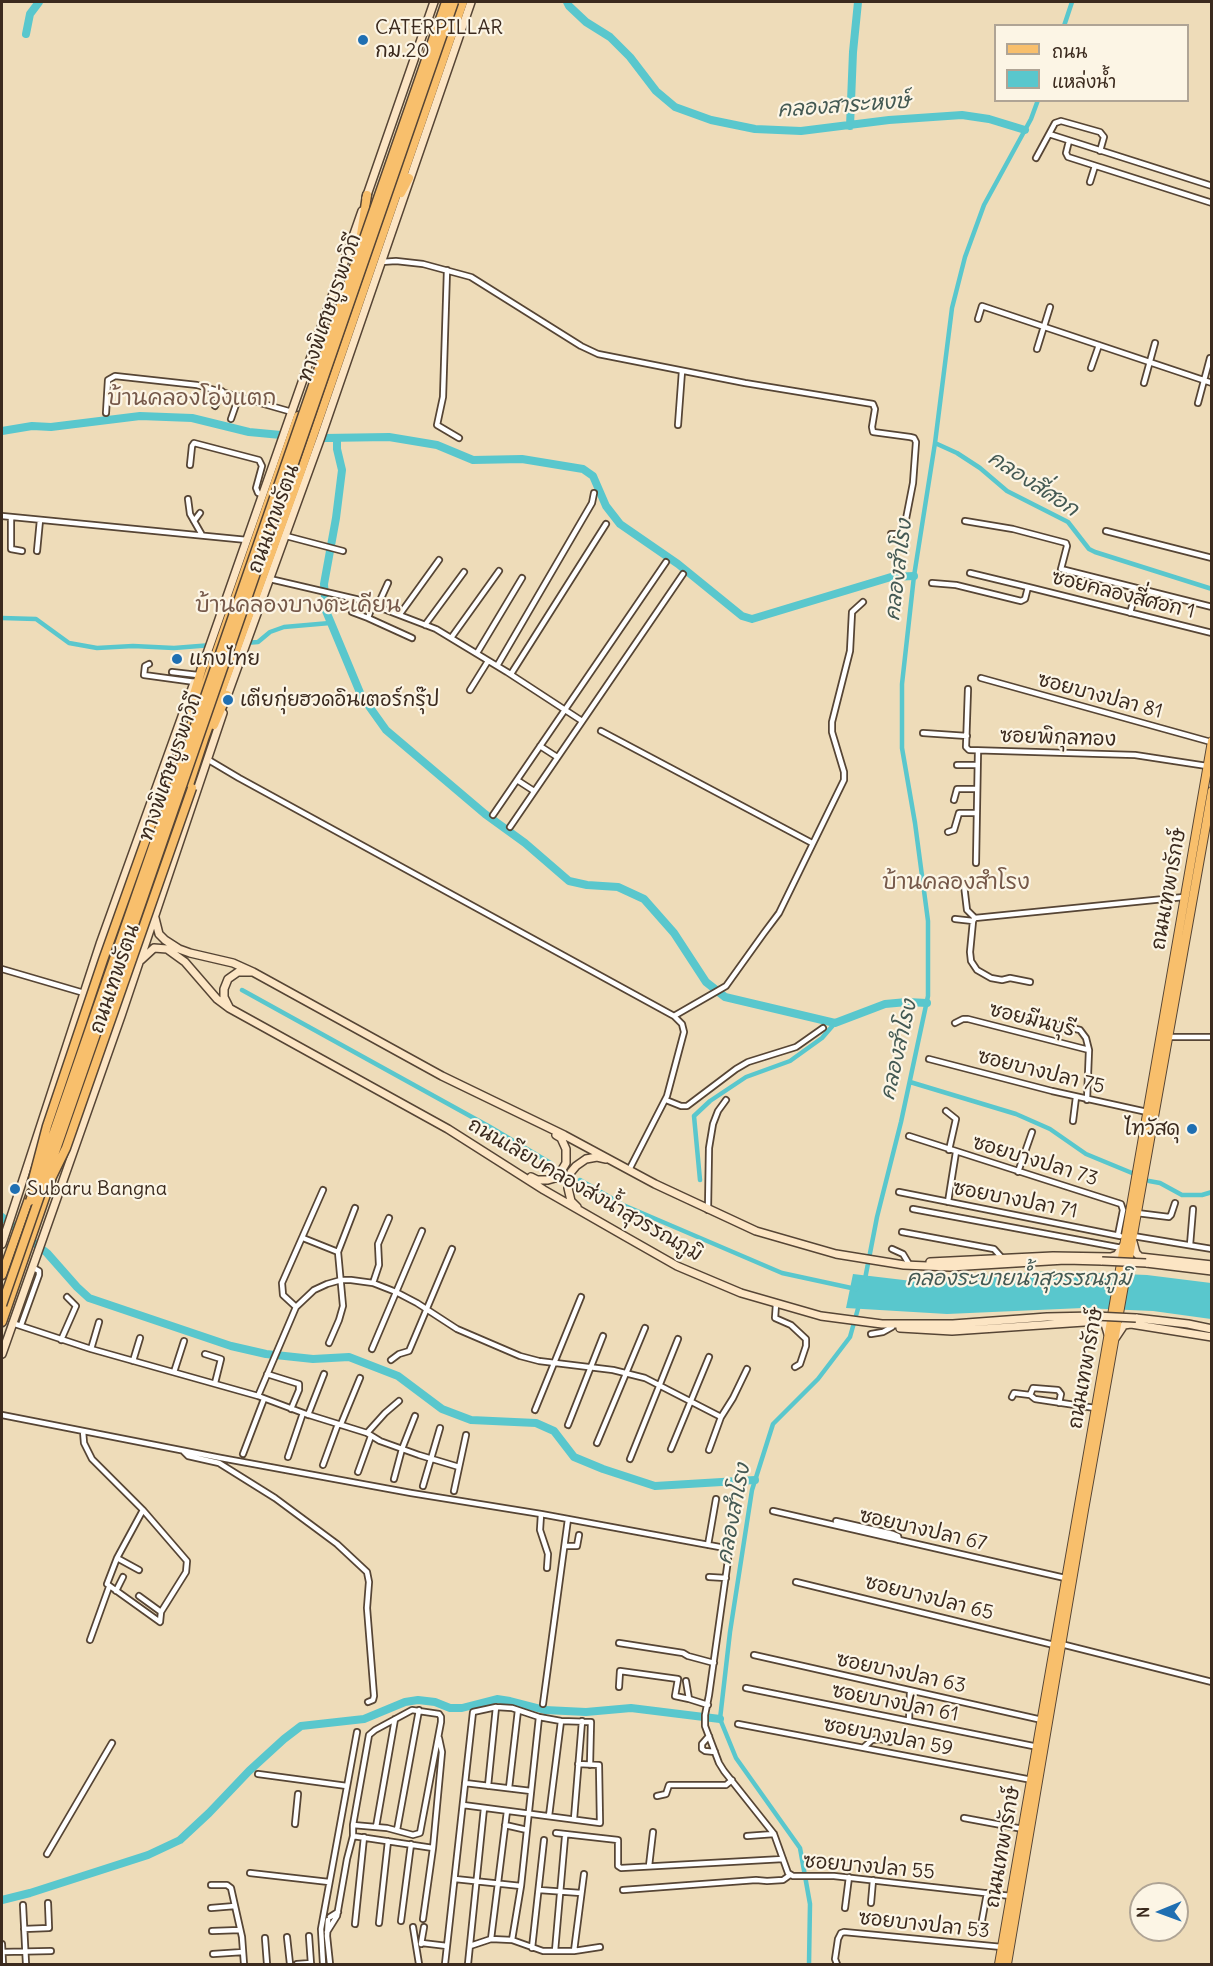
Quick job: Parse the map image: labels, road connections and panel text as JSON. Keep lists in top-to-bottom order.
{
  "streets": {
    "highway": ["ทางพิเศษบูรพาวิถี", "ถนนเทพรัตน"],
    "main road": ["ถนนเทพารักษ์", "ถนนเลียบคลองส่งน้ำสุวรรณภูมิ"],
    "street": [
      "ซอยคลองสี่ศอก 1",
      "ซอยบางปลา 81",
      "ซอยพิกุลทอง",
      "ซอยมีนบุรี",
      "ซอยบางปลา 75",
      "ซอยบางปลา 73",
      "ซอยบางปลา 71",
      "ซอยบางปลา 67",
      "ซอยบางปลา 65",
      "ซอยบางปลา 63",
      "ซอยบางปลา 61",
      "ซอยบางปลา 59",
      "ซอยบางปลา 55",
      "ซอยบางปลา 53"
    ]
  },
  "crossings": [
    ["ทางพิเศษบูรพาวิถี", "ถนนเทพรัตน"],
    ["ถนนเทพรัตน", "ถนนเลียบคลองส่งน้ำสุวรรณภูมิ"],
    ["ซอยบางปลา 81", "ถนนเทพารักษ์"],
    ["ซอยพิกุลทอง", "ถนนเทพารักษ์"],
    ["ถนนเทพารักษ์", "ซอยบางปลา 75"],
    ["ถนนเทพารักษ์", "ซอยบางปลา 73"],
    ["ถนนเทพารักษ์", "ซอยบางปลา 71"],
    ["ถนนเทพารักษ์", "ซอยบางปลา 67"],
    ["ถนนเทพารักษ์", "ซอยบางปลา 65"],
    ["ถนนเทพารักษ์", "ซอยบางปลา 63"],
    ["ถนนเทพารักษ์", "ซอยบางปลา 61"],
    ["ถนนเทพารักษ์", "ซอยบางปลา 59"],
    ["ถนนเทพารักษ์", "ซอยบางปลา 55"],
    ["ถนนเทพารักษ์", "ซอยบางปลา 53"],
    ["ซอยมีนบุรี", "ซอยบางปลา 75"],
    ["ซอยบางปลา 73", "ซอยบางปลา 71"]
  ],
  "districts": ["บ้านคลองโอ่งแตก", "บ้านคลองบางตะเคียน", "บ้านคลองสำโรง"],
  "water": [
    "คลองสาระหงษ์",
    "คลองสี่ศอก",
    "คลองสำโรง",
    "คลองระบายน้ำสุวรรณภูมิ"
  ],
  "places": [
    "CATERPILLAR กม.20",
    "แกงไทย",
    "เตียกุ่ยฮวดอินเตอร์กรุ๊ป",
    "ไทวัสดุ",
    "Subaru Bangna"
  ],
  "legend": ["ถนน", "แหล่งน้ำ"],
  "north": "left"
}
